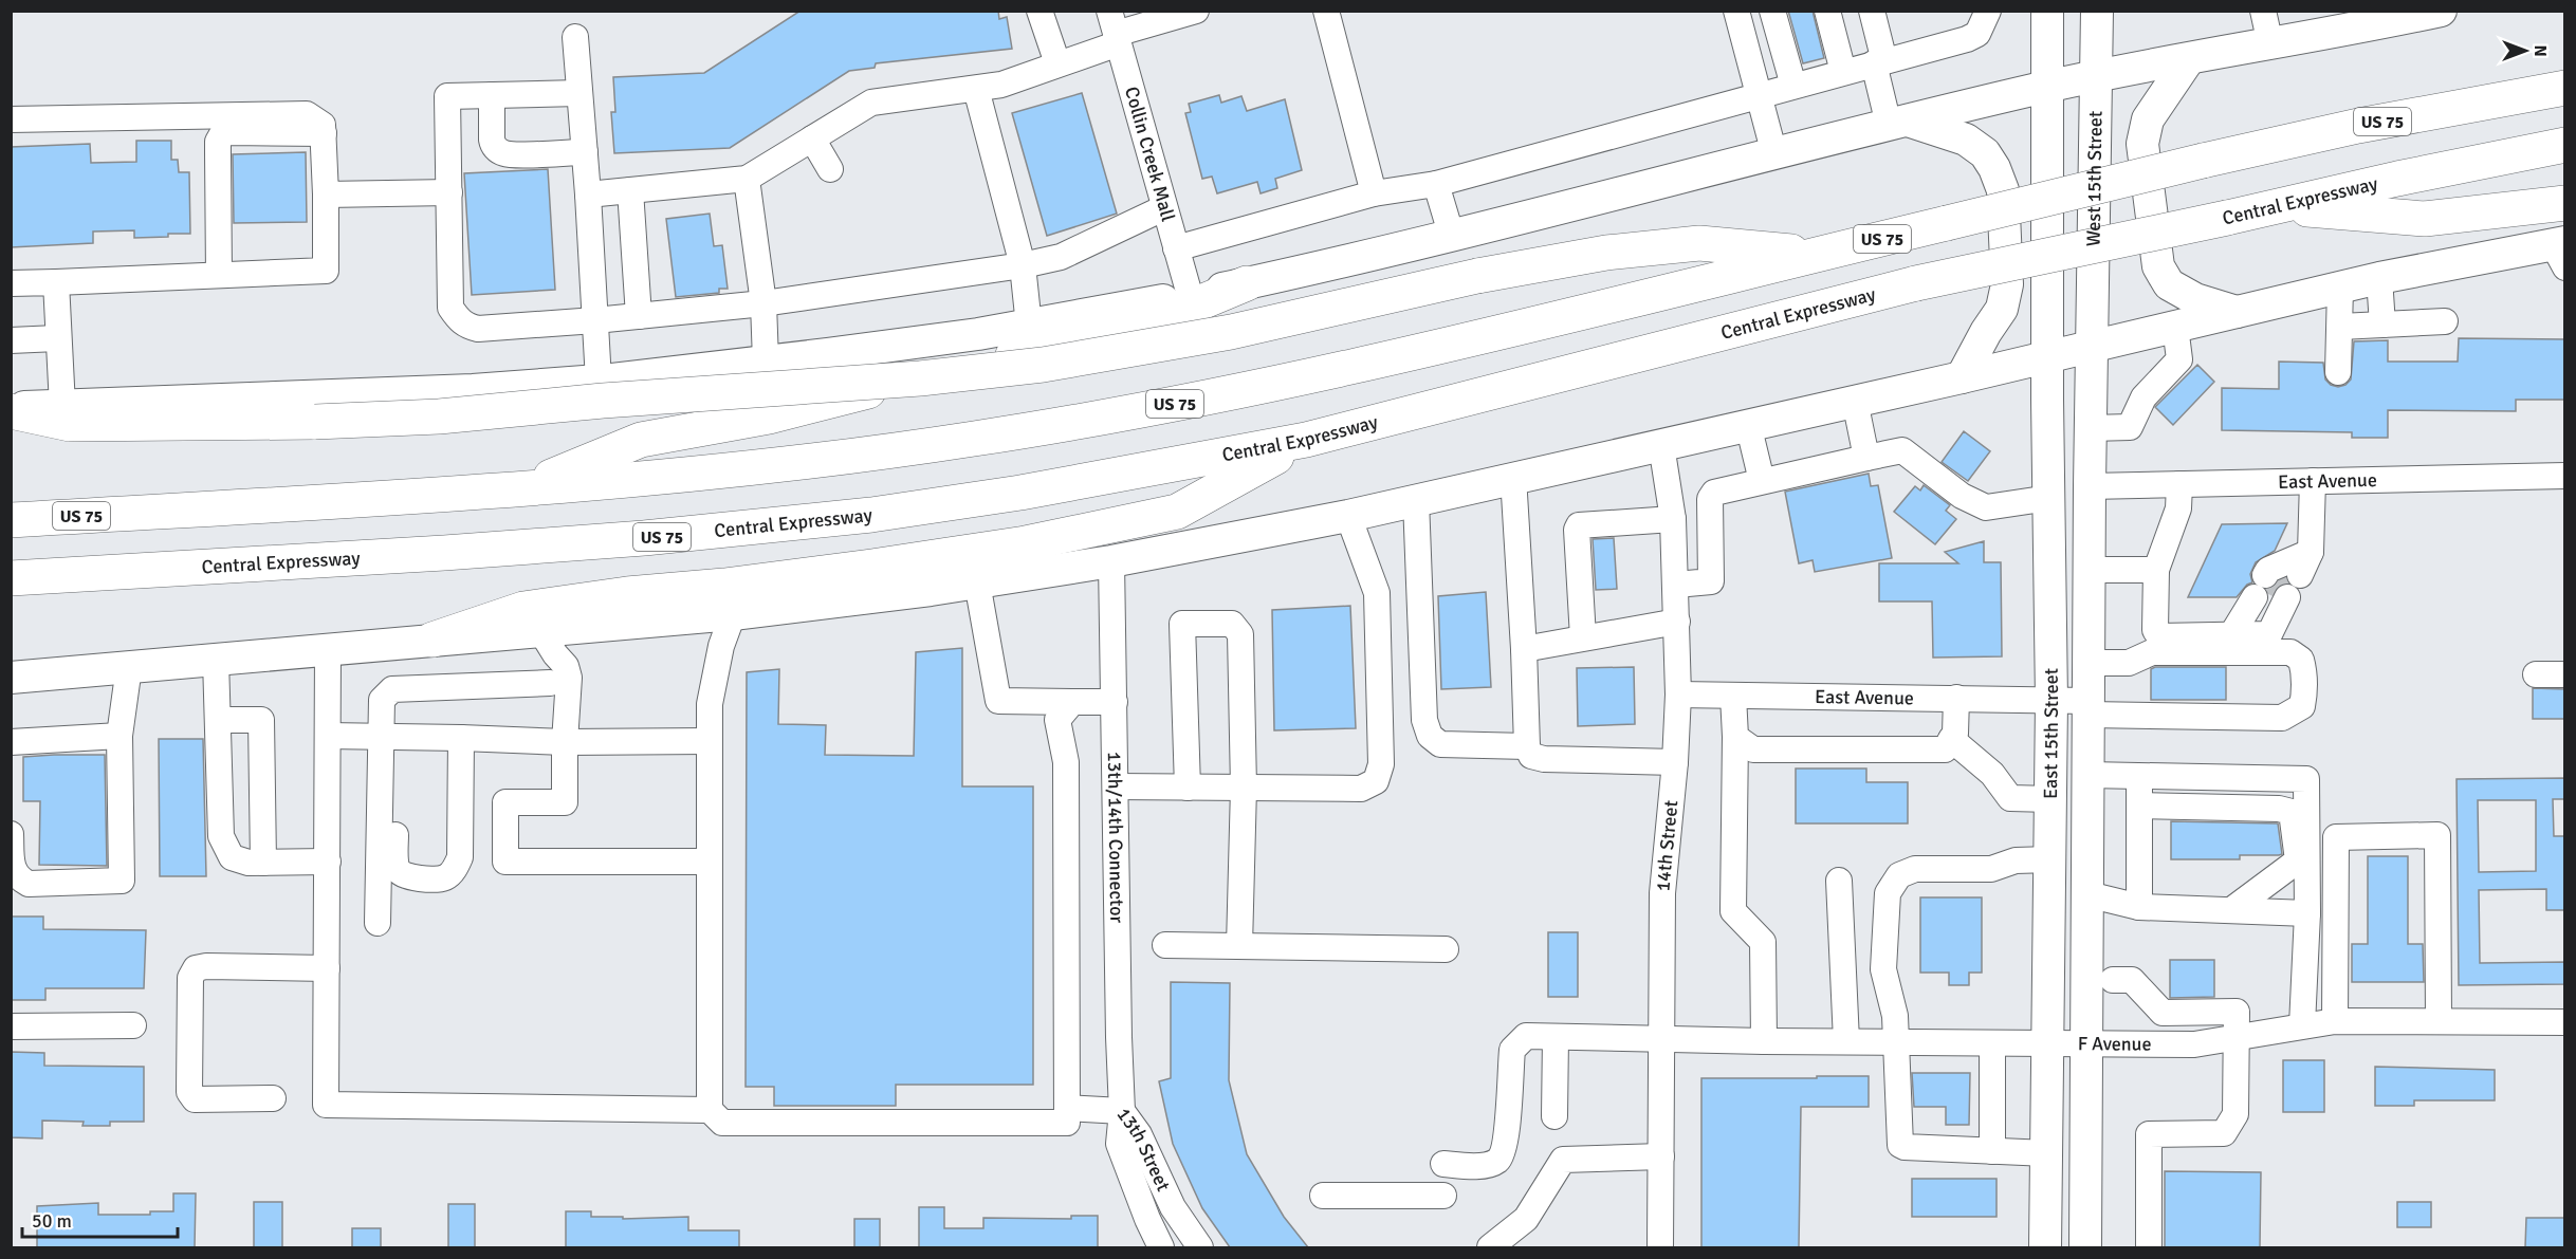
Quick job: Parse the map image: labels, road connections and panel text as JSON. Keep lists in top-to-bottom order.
{
  "streets": {
    "highway": ["US 75", "Central Expressway"],
    "main road": ["West 15th Street", "East 15th Street"],
    "street": [
      "Collin Creek Mall",
      "East Avenue",
      "13th/14th Connector",
      "14th Street",
      "F Avenue",
      "13th Street"
    ]
  },
  "crossings": [
    ["West 15th Street", "East 15th Street"],
    ["East Avenue", "East 15th Street"],
    ["East Avenue", "14th Street"],
    ["East 15th Street", "F Avenue"],
    ["13th/14th Connector", "13th Street"],
    ["14th Street", "F Avenue"]
  ],
  "scale_bar": "50 m",
  "north": "right"
}
